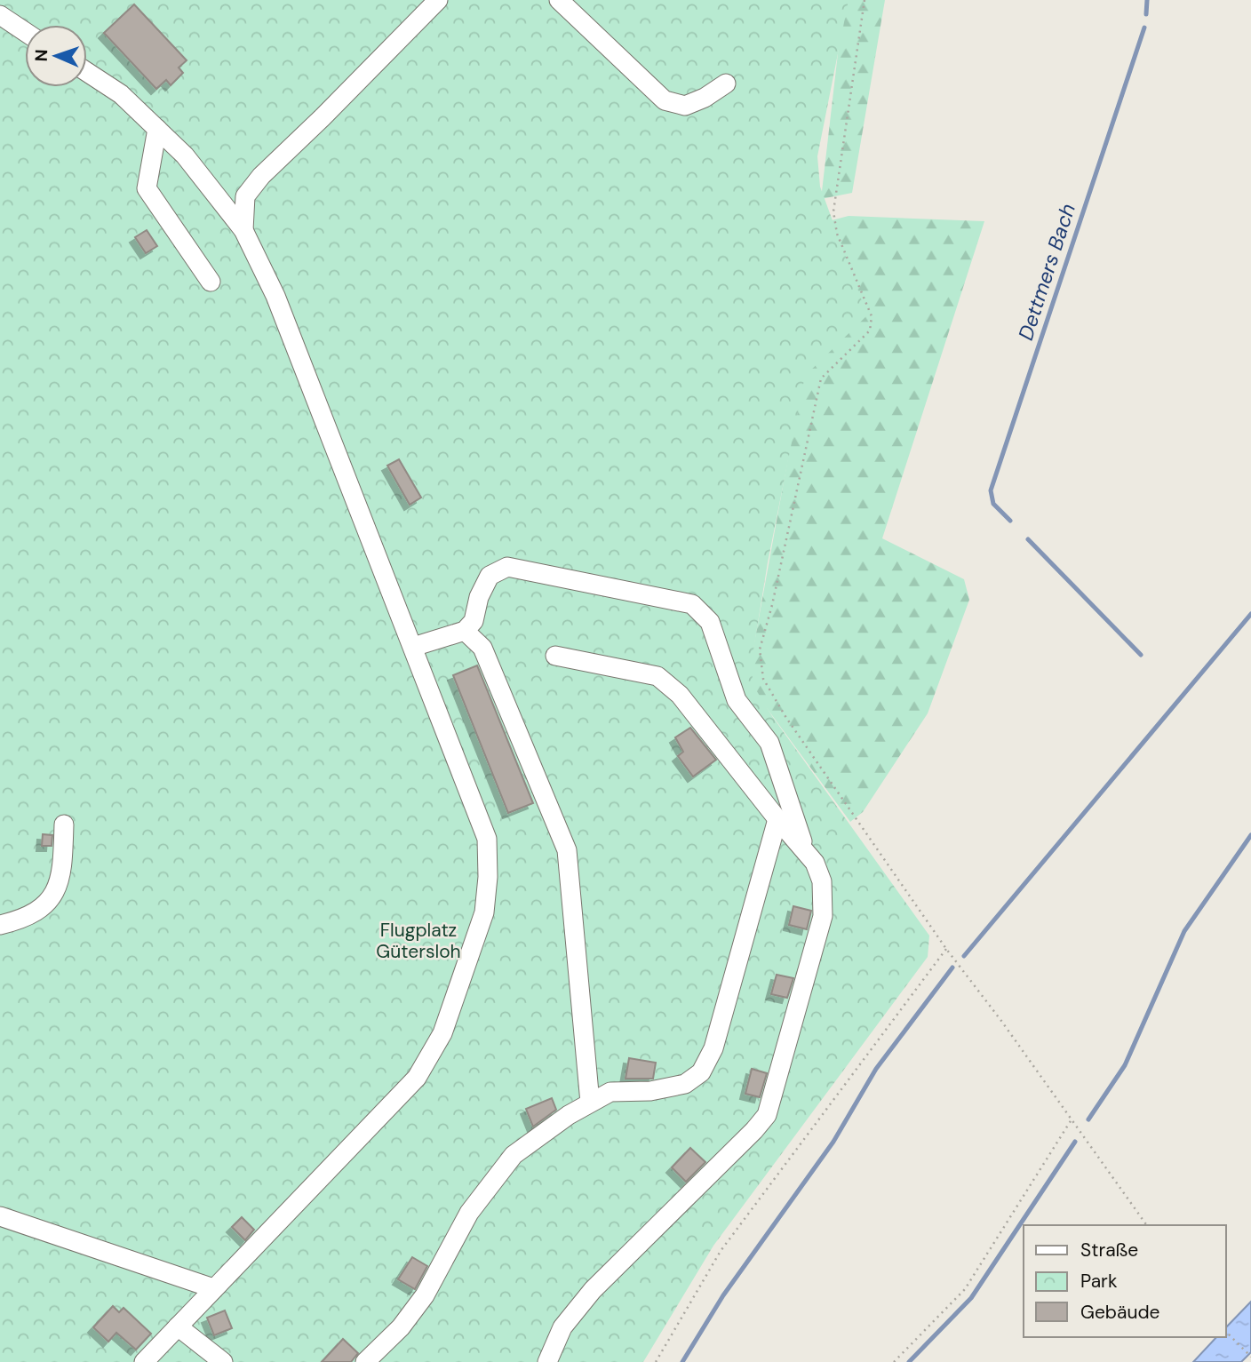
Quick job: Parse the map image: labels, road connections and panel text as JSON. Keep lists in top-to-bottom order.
{
  "water": ["Dettmers Bach"],
  "parks": ["Flugplatz Gütersloh"],
  "legend": ["Straße", "Park", "Gebäude"],
  "north": "left"
}
